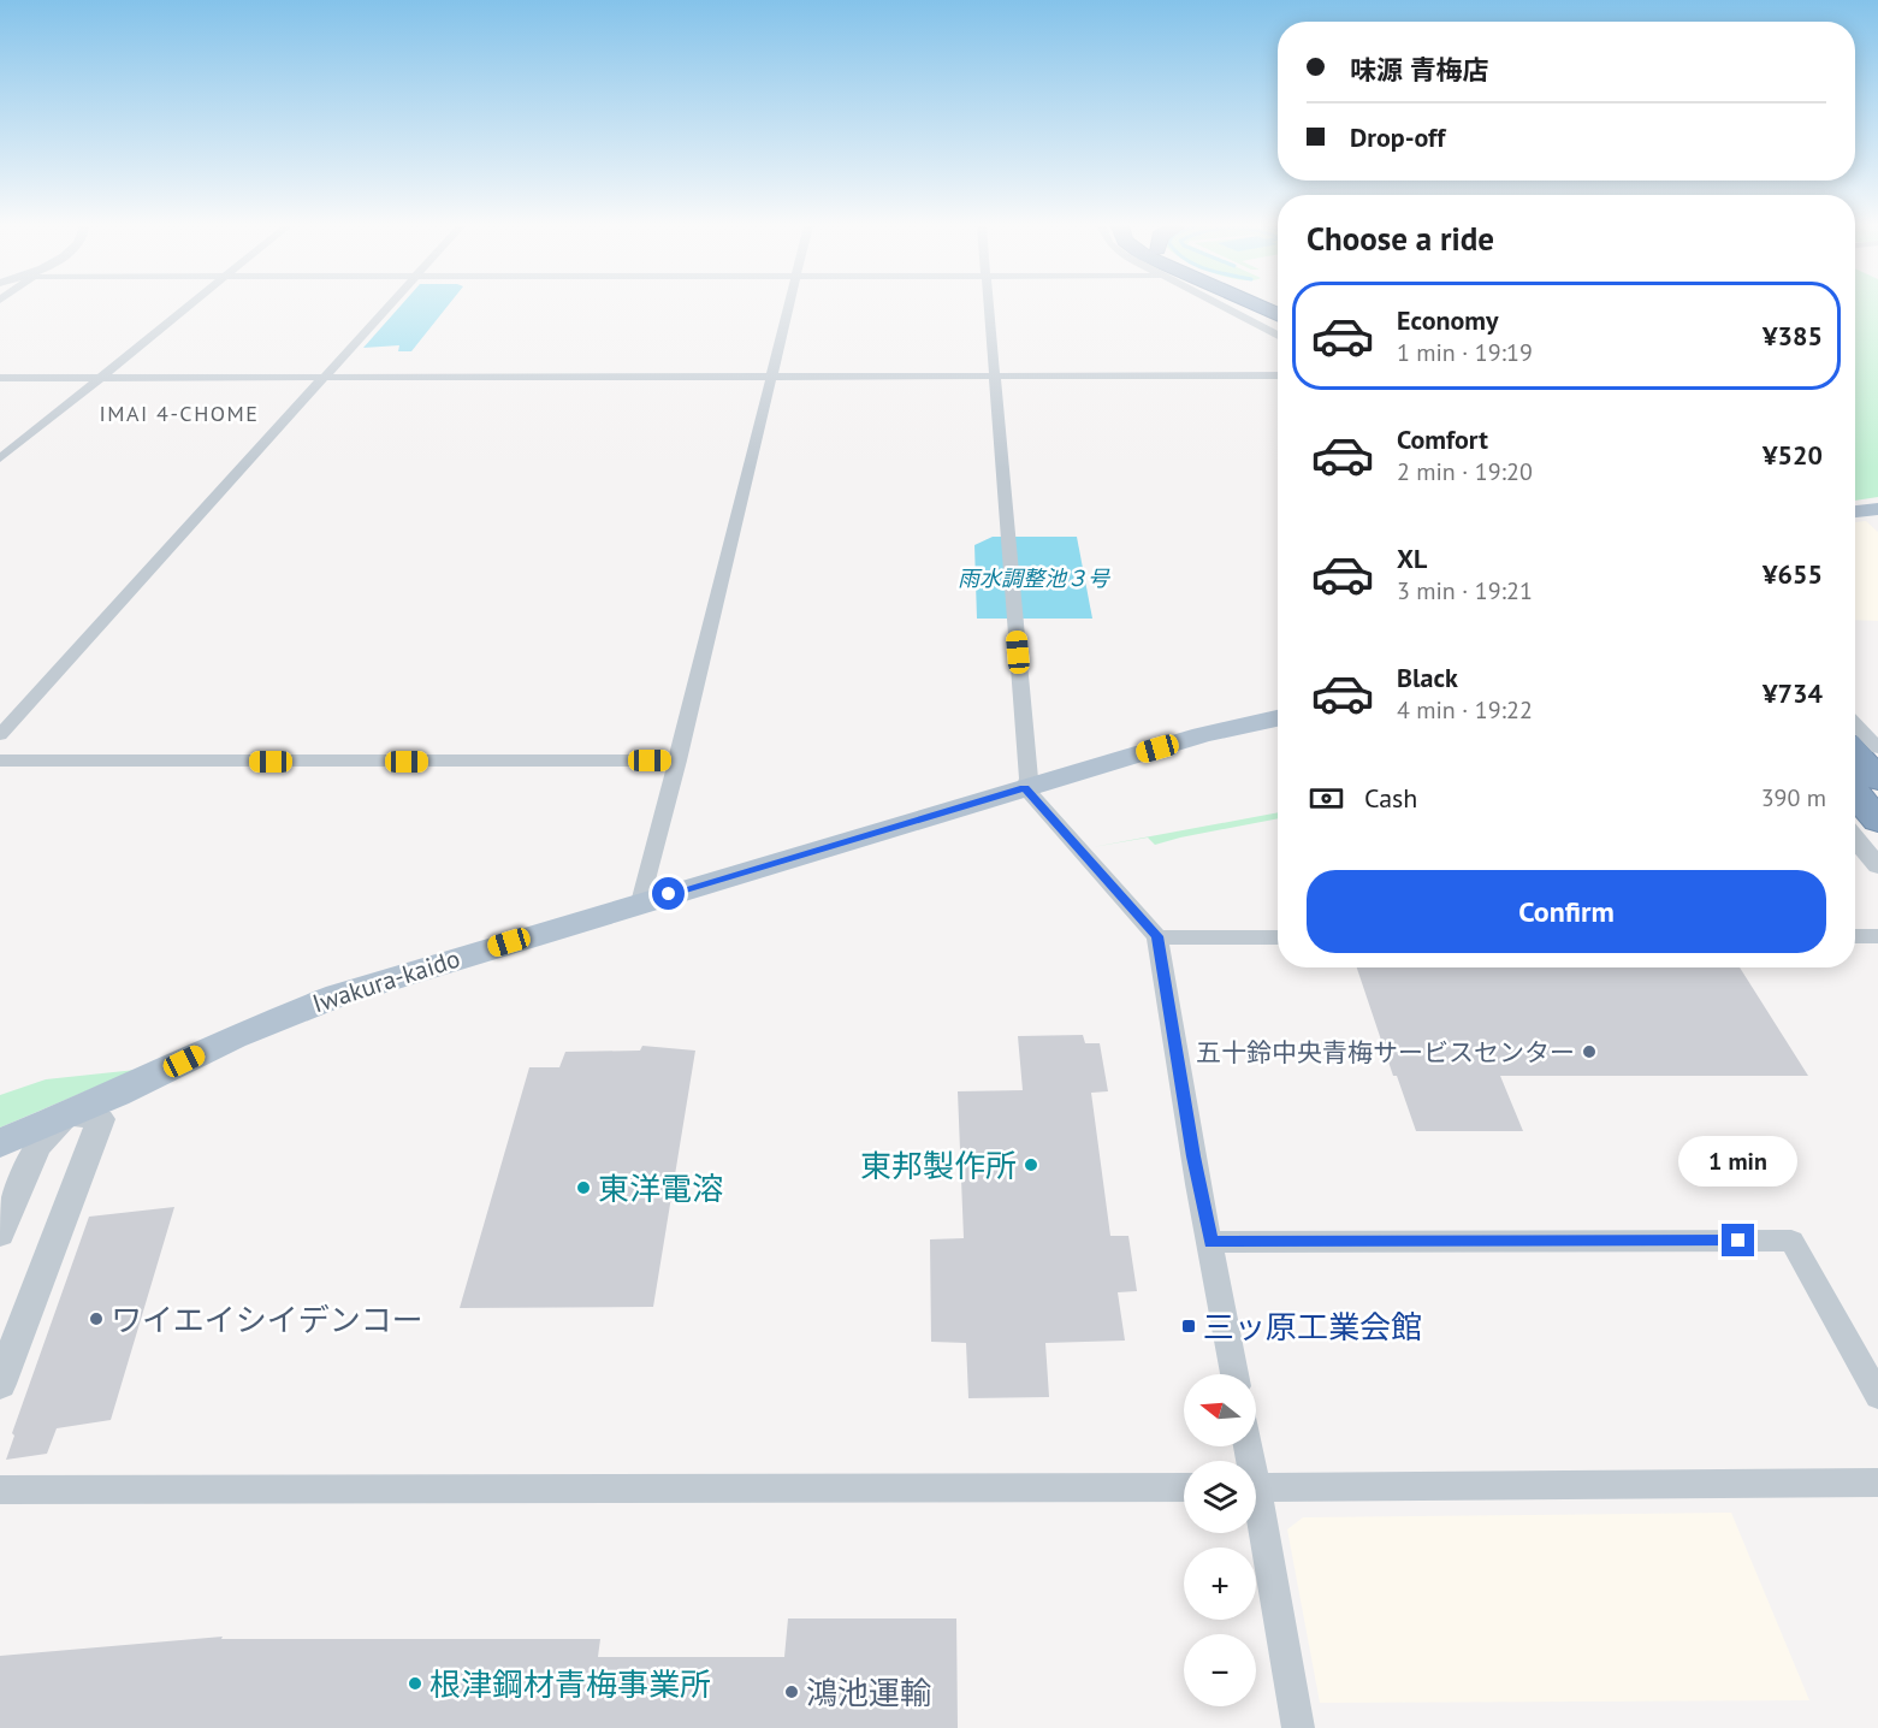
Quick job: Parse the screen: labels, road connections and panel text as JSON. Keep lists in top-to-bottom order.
{
  "streets": {
    "main road": ["Iwakura-kaido"]
  },
  "districts": ["IMAI 4-CHOME"],
  "water": ["雨水調整池３号"],
  "places": {
    "other": [
      "五十鈴中央青梅サービスセンター",
      "東邦製作所",
      "東洋電溶",
      "ワイエイシイデンコー",
      "根津鋼材青梅事業所",
      "鴻池運輸"
    ],
    "transit": ["三ッ原工業会館"]
  },
  "north": "left",
  "page": {
    "banner": ["味源 青梅店", "Drop-off"],
    "heading": "Choose a ride",
    "list": [
      {
        "name": "Economy",
        "note": "1 min · 19:19",
        "value": "¥385"
      },
      {
        "name": "Comfort",
        "note": "2 min · 19:20",
        "value": "¥520"
      },
      {
        "name": "XL",
        "note": "3 min · 19:21",
        "value": "¥655"
      },
      {
        "name": "Black",
        "note": "4 min · 19:22",
        "value": "¥734"
      }
    ],
    "pay": ["Cash", "390 m"],
    "buttons": "Confirm",
    "bubble": "1 min",
    "map_buttons": ["+", "−"]
  }
}
